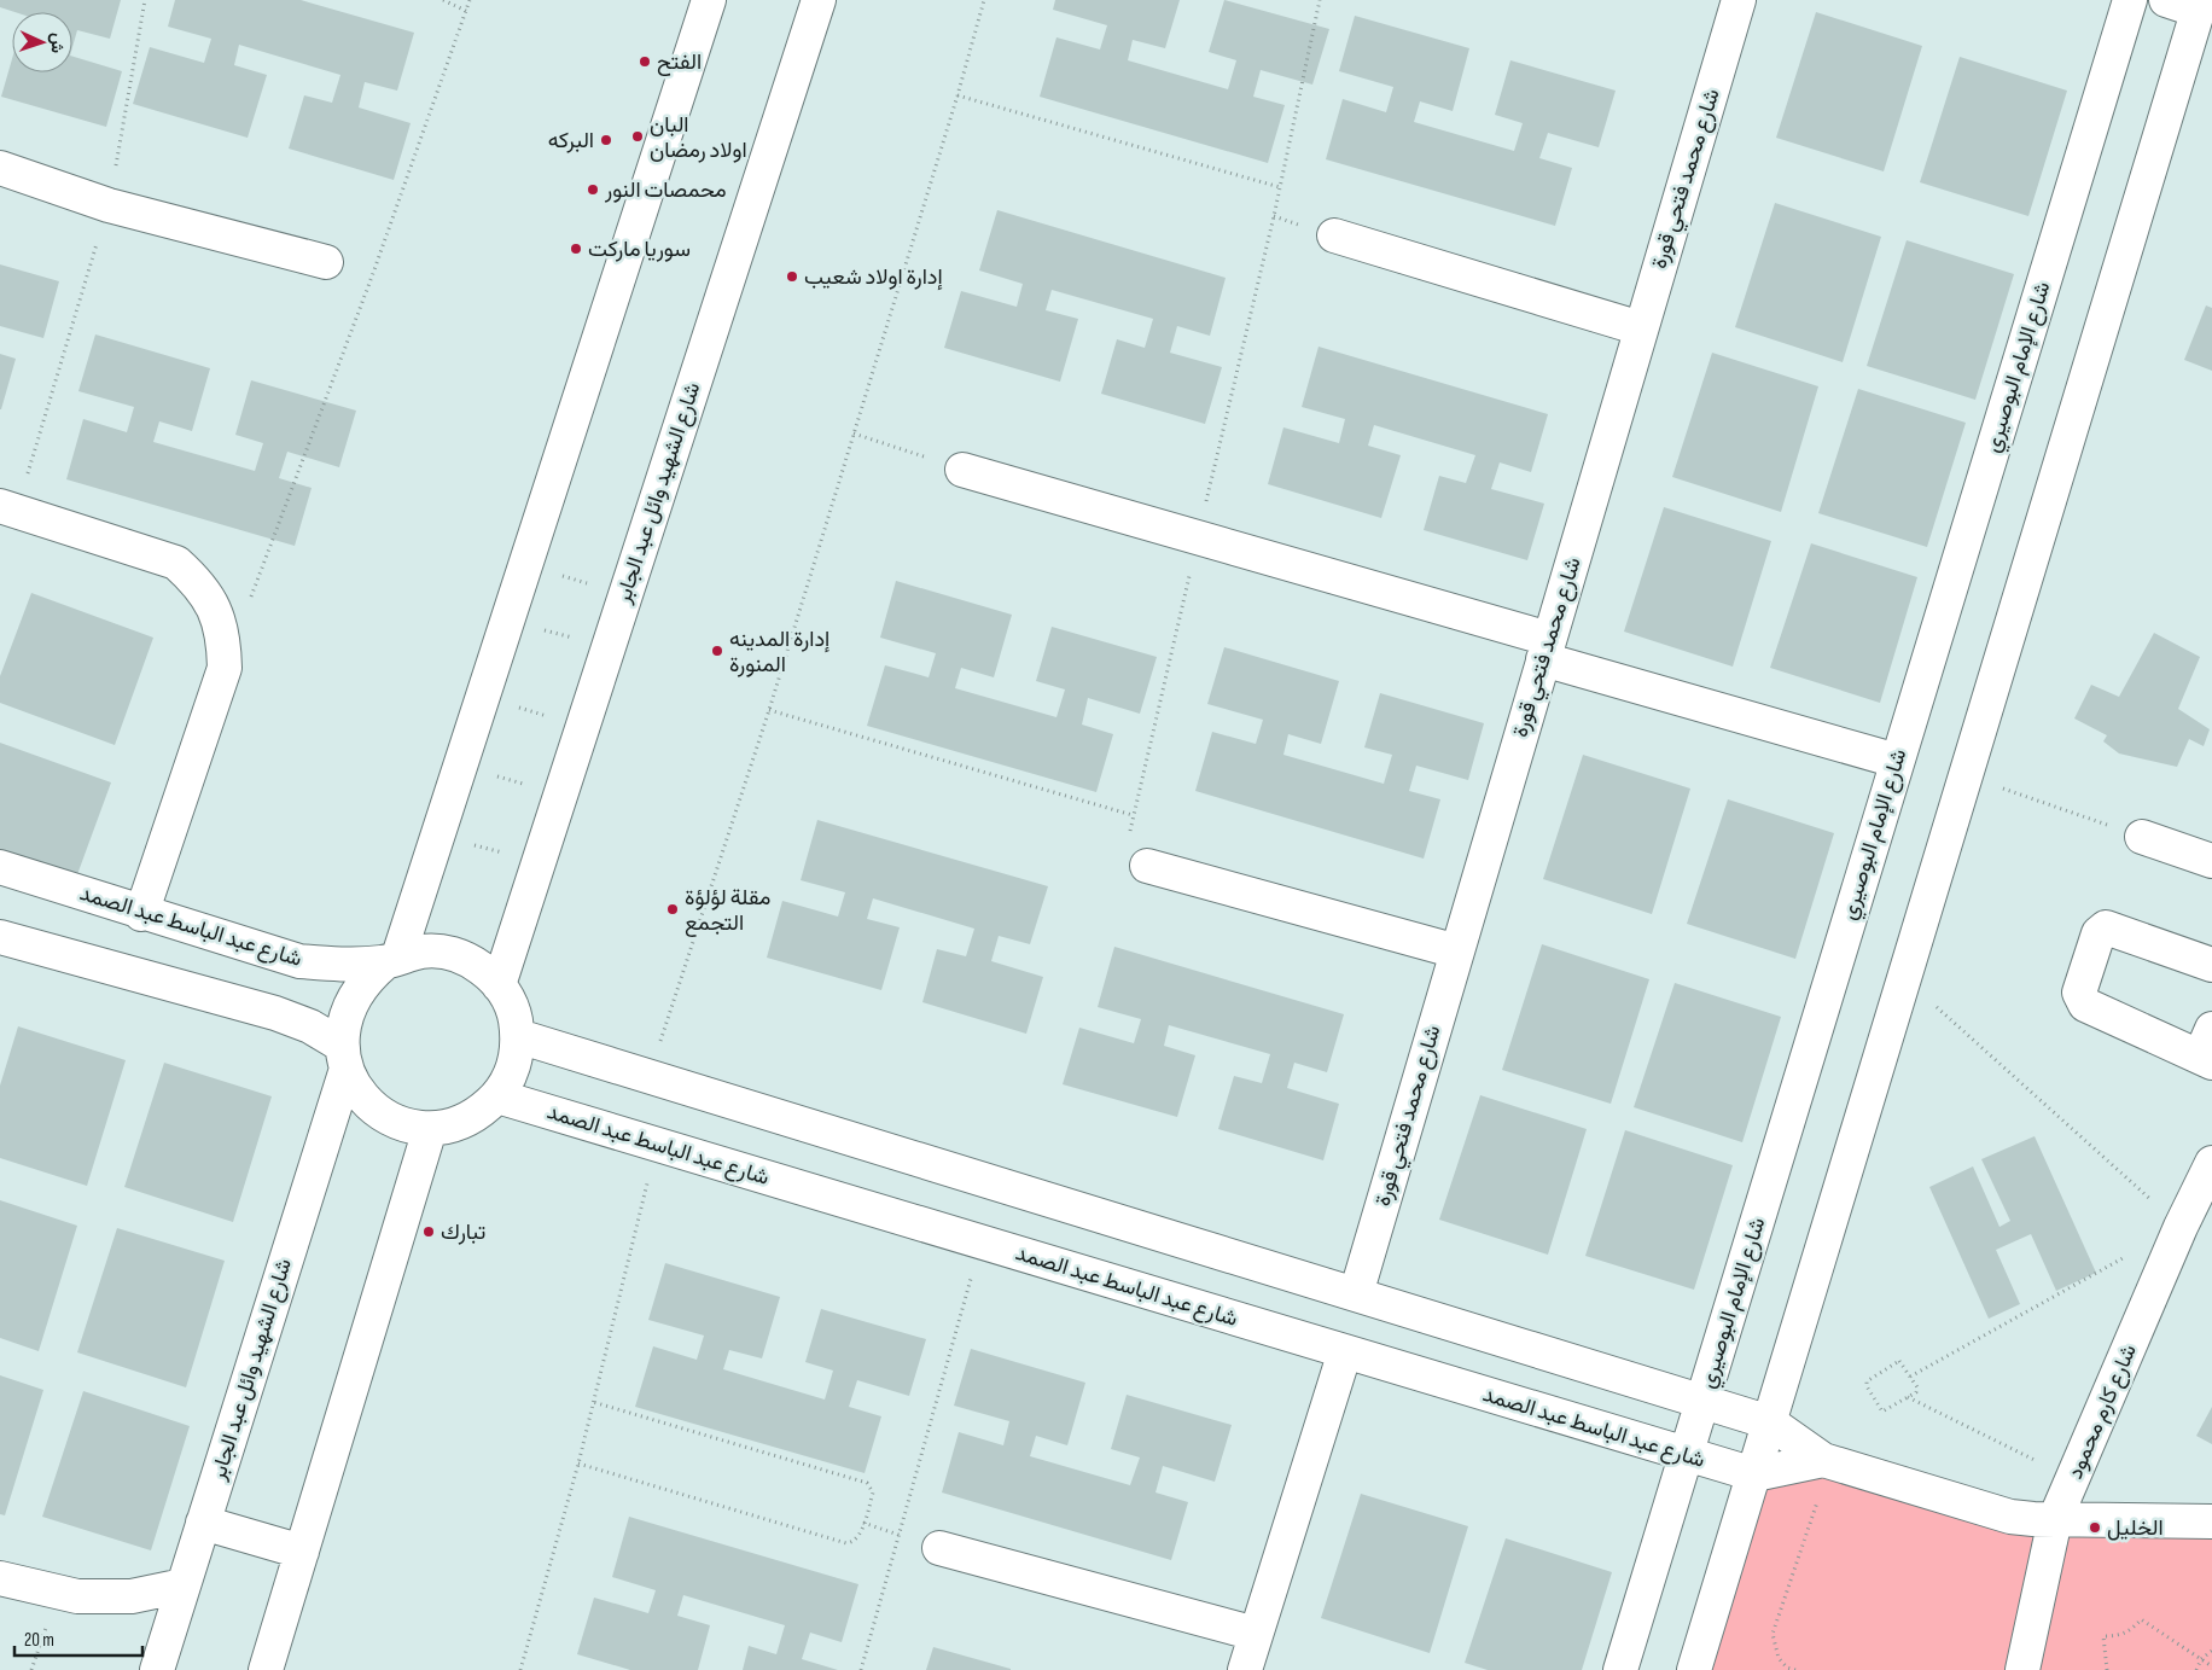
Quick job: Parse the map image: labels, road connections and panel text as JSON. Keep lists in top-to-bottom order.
{
  "streets": {
    "street": [
      "شارع محمد فتحي قورة",
      "شارع الإمام البوصيري",
      "شارع الشهيد وائل عبد الجابر",
      "شارع عبد الباسط عبد الصمد",
      "شارع كارم محمود"
    ]
  },
  "crossings": [
    ["شارع الإمام البوصيري", "شارع عبد الباسط عبد الصمد"],
    ["شارع الشهيد وائل عبد الجابر", "شارع عبد الباسط عبد الصمد"]
  ],
  "places": [
    "الفتح",
    "البان اولاد رمضان",
    "البركه",
    "محمصات النور",
    "سوريا ماركت",
    "إدارة اولاد شعيب",
    "إدارة المدينه المنورة",
    "مقلة لؤلؤة التجمع",
    "تبارك",
    "الخليل"
  ],
  "scale_bar": "20 m",
  "north": "right"
}
